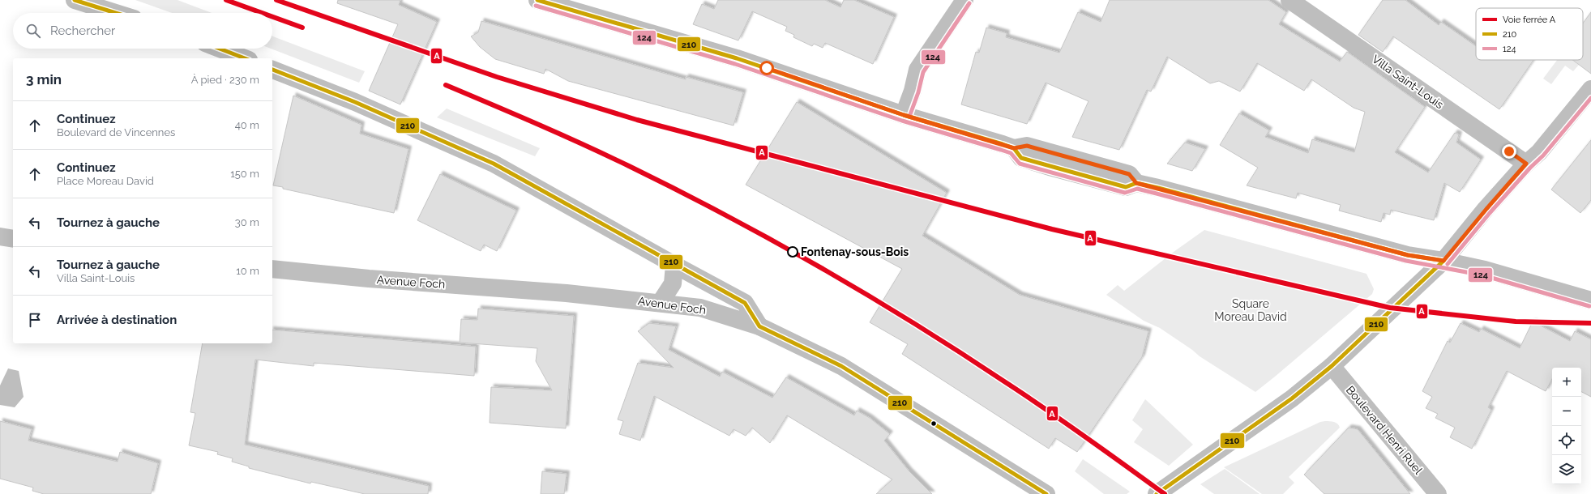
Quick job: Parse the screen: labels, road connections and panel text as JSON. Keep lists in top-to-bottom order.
{
  "streets": {
    "street": ["Villa Saint-Louis", "Avenue Foch", "Boulevard Henri Ruel"]
  },
  "parks": ["Square Moreau David"],
  "places": ["Fontenay-sous-Bois"],
  "lines": ["rail line A", "transit line 210", "transit line 124"],
  "legend": ["Voie ferrée A", "210", "124"],
  "page": {
    "search": "Rechercher",
    "heading": ["3 min", "À pied · 230 m"],
    "list": [
      ["Continuez", "Boulevard de Vincennes", "40 m"],
      ["Continuez", "Place Moreau David", "150 m"],
      ["Tournez à gauche", "30 m"],
      ["Tournez à gauche", "Villa Saint-Louis", "10 m"],
      "Arrivée à destination"
    ],
    "map_buttons": ["+", "−"]
  }
}
